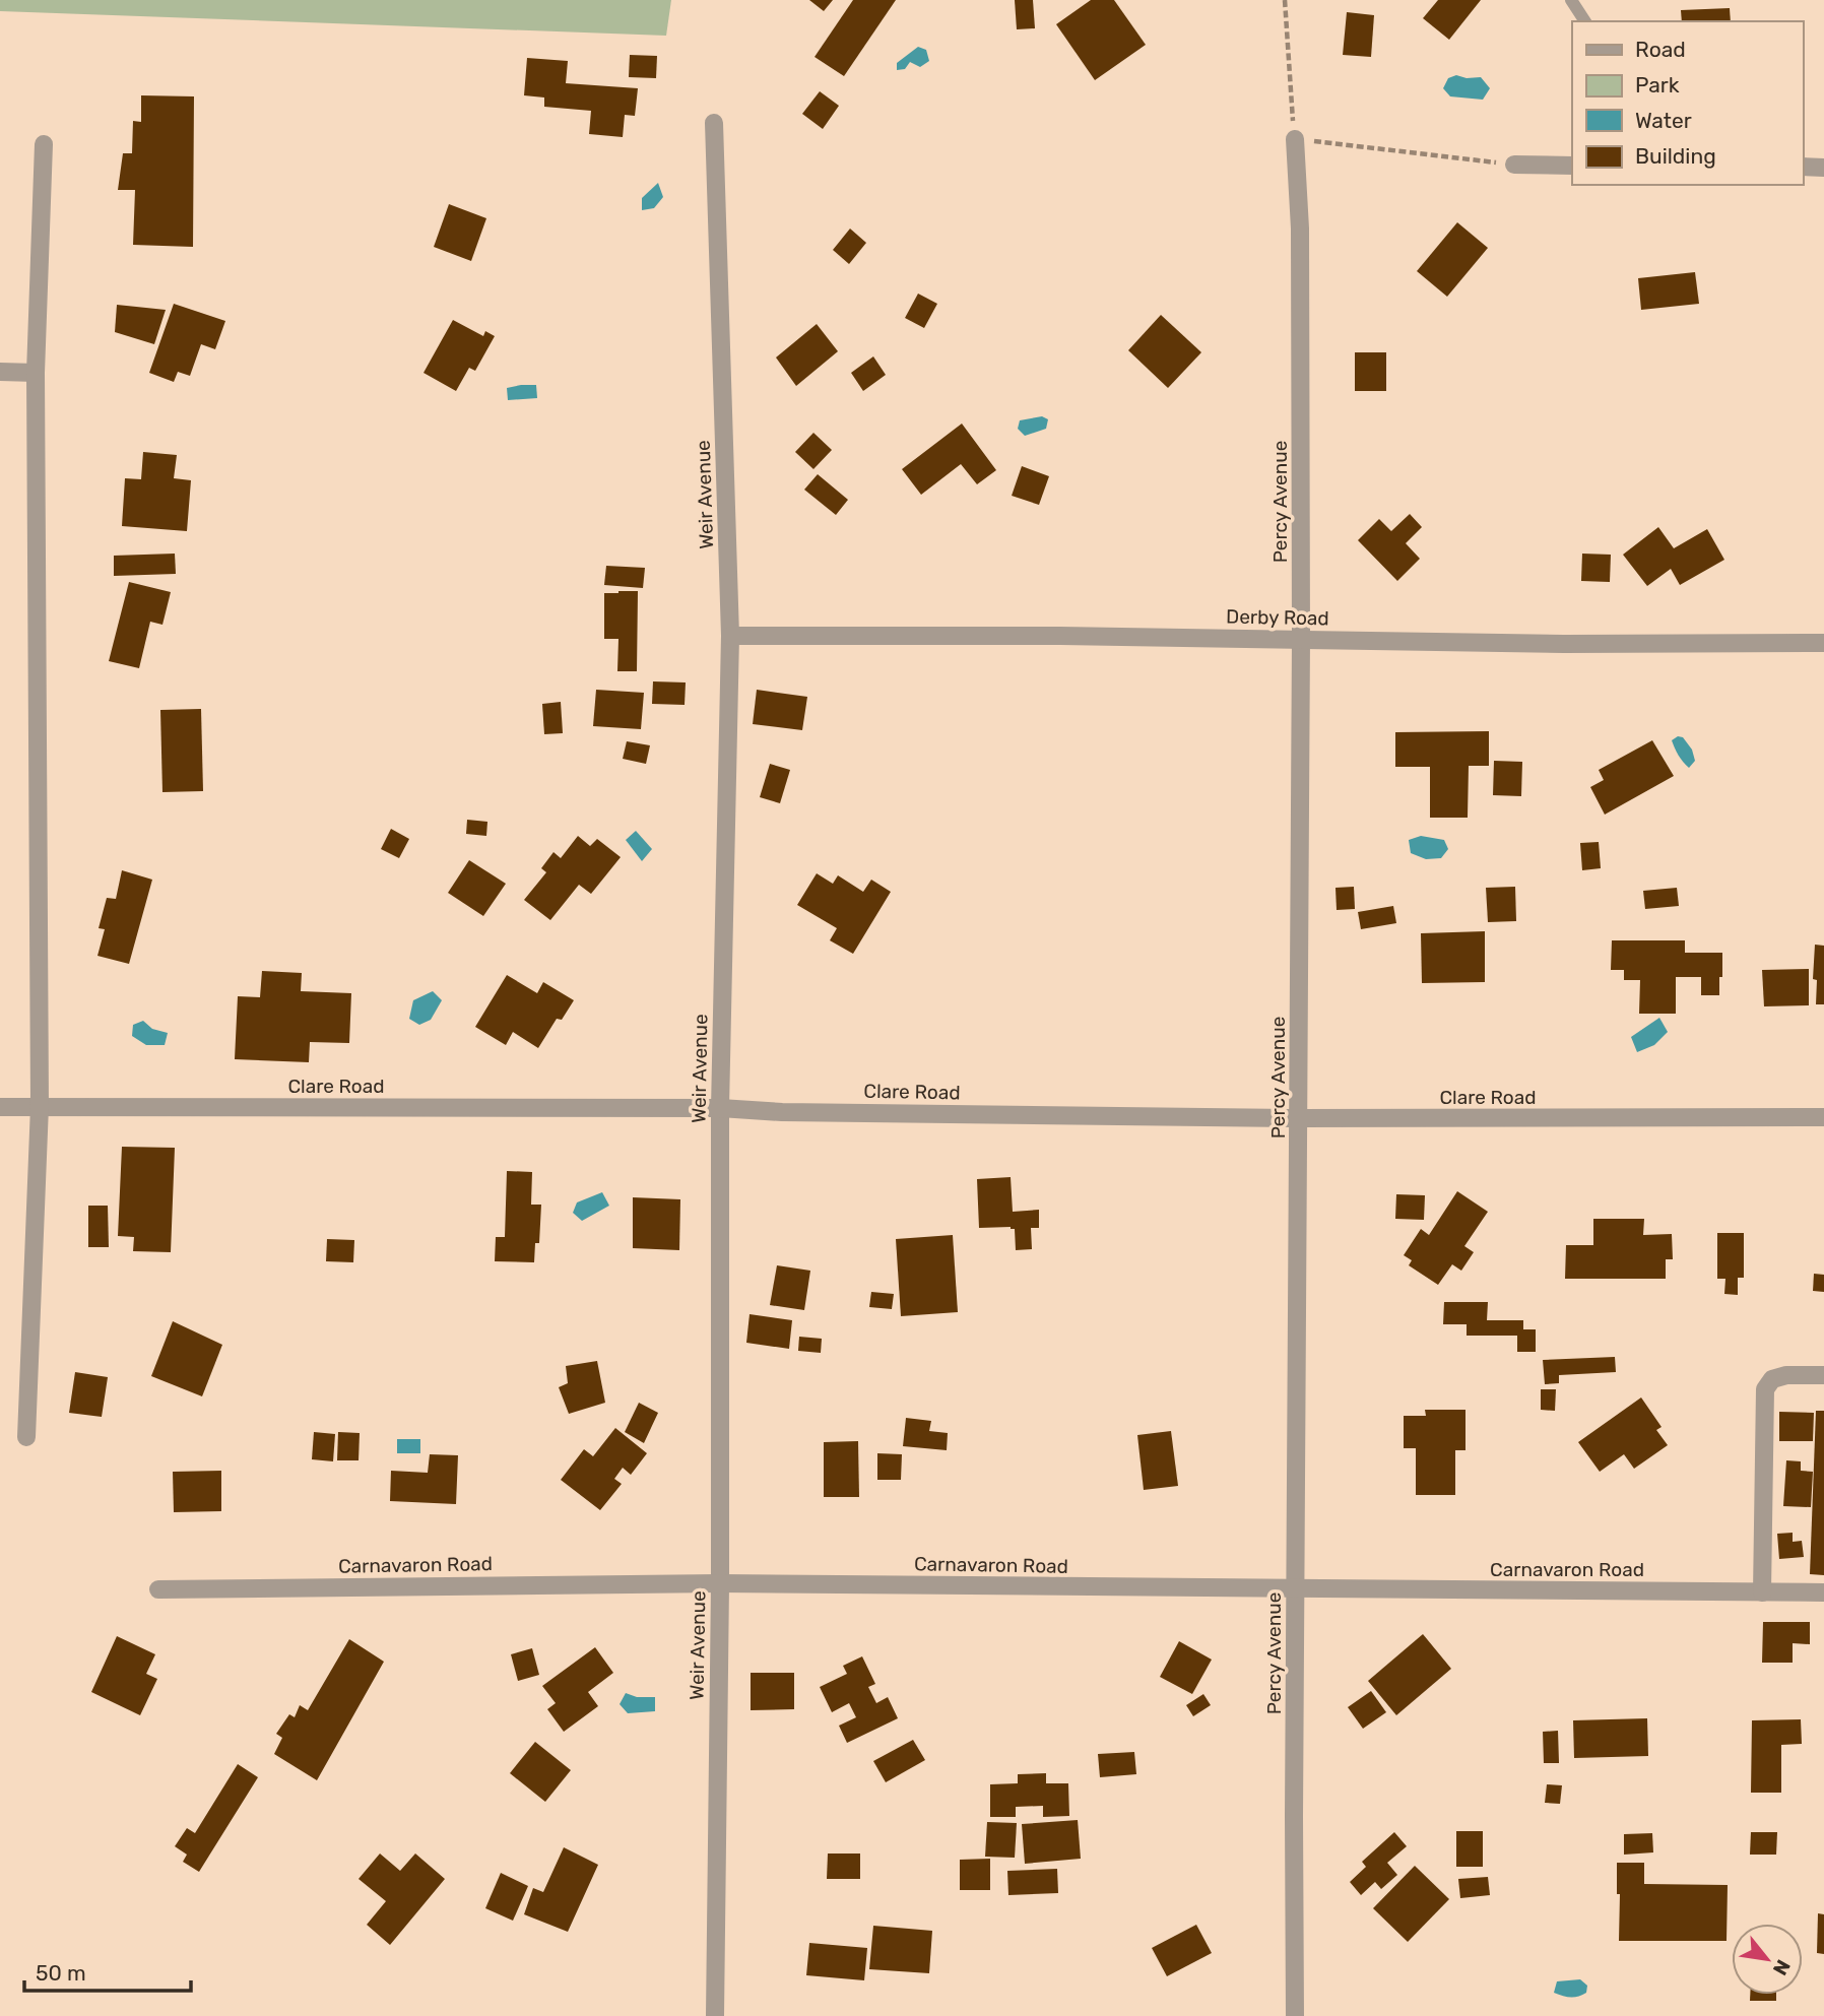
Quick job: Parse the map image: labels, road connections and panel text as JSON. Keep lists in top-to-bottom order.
{
  "streets": {
    "street": [
      "Weir Avenue",
      "Percy Avenue",
      "Derby Road",
      "Clare Road",
      "Carnavaron Road"
    ]
  },
  "crossings": [
    ["Weir Avenue", "Derby Road"],
    ["Weir Avenue", "Clare Road"],
    ["Weir Avenue", "Carnavaron Road"],
    ["Percy Avenue", "Derby Road"],
    ["Percy Avenue", "Clare Road"],
    ["Percy Avenue", "Carnavaron Road"]
  ],
  "legend": [
    "Road",
    "Park",
    "Water",
    "Building"
  ],
  "scale_bar": "50 m",
  "north": "bottom right"
}
